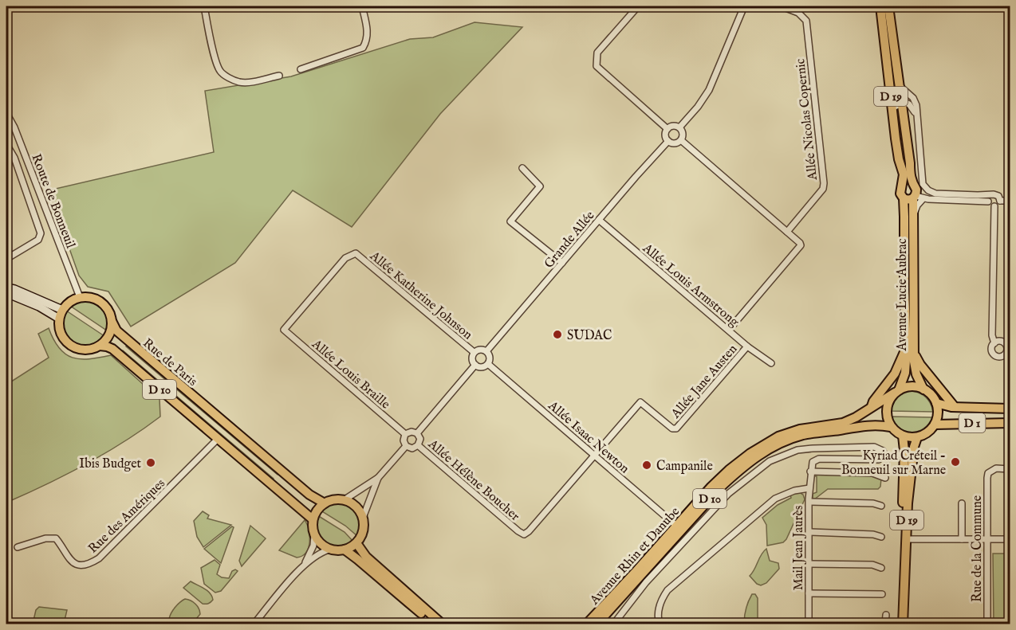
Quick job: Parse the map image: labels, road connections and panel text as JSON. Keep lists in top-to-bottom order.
{
  "streets": {
    "main road": [
      "D 19",
      "Avenue Lucie Aubrac",
      "Rue de Paris",
      "D 10",
      "D 1",
      "Avenue Rhin et Danube"
    ],
    "street": [
      "Allée Nicolas Copernic",
      "Route de Bonneuil",
      "Grande Allée",
      "Allée Louis Armstrong",
      "Allée Katherine Johnson",
      "Allée Louis Braille",
      "Allée Jane Austen",
      "Allée Isaac Newton",
      "Allée Hélène Boucher",
      "Rue des Amériques",
      "Mail Jean Jaurès",
      "Rue de la Commune"
    ]
  },
  "crossings": [
    ["D 19", "Avenue Lucie Aubrac"],
    ["D 19", "D 1"],
    ["D 19", "Avenue Rhin et Danube"],
    ["Route de Bonneuil", "Rue de Paris"],
    ["Route de Bonneuil", "D 10"],
    ["Grande Allée", "Allée Louis Armstrong"],
    ["Grande Allée", "Allée Katherine Johnson"],
    ["Grande Allée", "Allée Isaac Newton"],
    ["Allée Louis Armstrong", "Allée Jane Austen"],
    ["Allée Katherine Johnson", "Allée Louis Braille"],
    ["Allée Katherine Johnson", "Allée Isaac Newton"],
    ["Avenue Lucie Aubrac", "D 1"],
    ["Avenue Lucie Aubrac", "Avenue Rhin et Danube"],
    ["Rue de Paris", "D 10"],
    ["Allée Louis Braille", "Allée Hélène Boucher"],
    ["Allée Jane Austen", "Allée Isaac Newton"],
    ["Allée Jane Austen", "Allée Hélène Boucher"],
    ["D 10", "Rue des Amériques"],
    ["D 1", "Avenue Rhin et Danube"],
    ["Allée Isaac Newton", "Allée Hélène Boucher"],
    ["Allée Isaac Newton", "Avenue Rhin et Danube"]
  ],
  "places": [
    "SUDAC",
    "Kyriad Créteil - Bonneuil sur Marne",
    "Ibis Budget",
    "Campanile"
  ]
}
